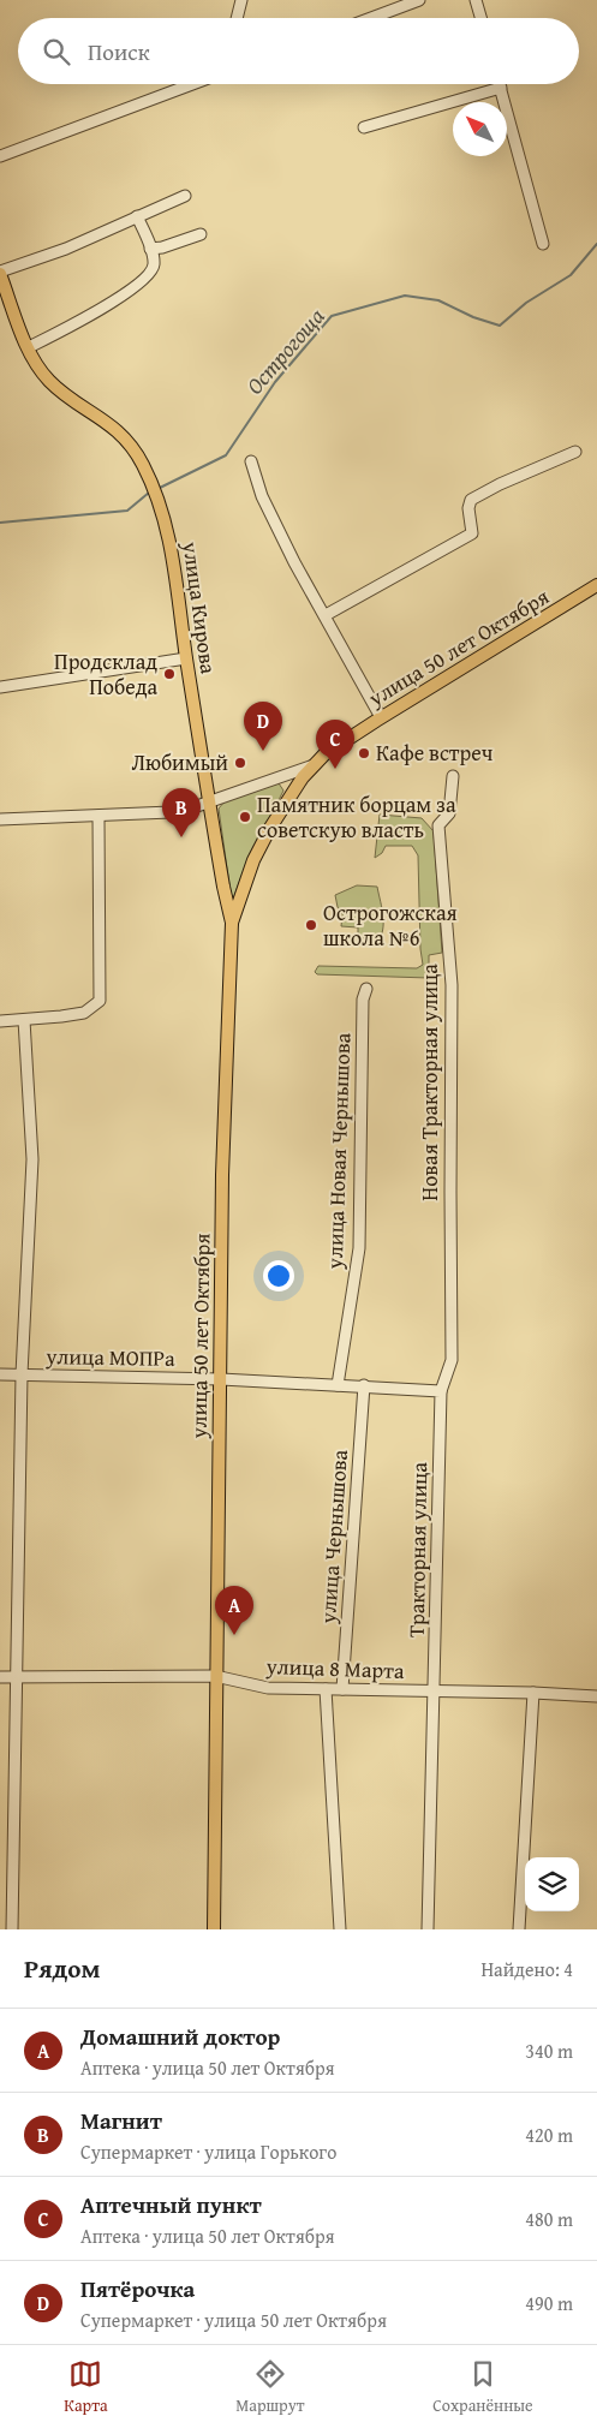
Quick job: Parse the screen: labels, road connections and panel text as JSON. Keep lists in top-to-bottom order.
{
  "streets": {
    "main road": ["улица Кирова", "улица 50 лет Октября"],
    "street": [
      "Новая Тракторная улица",
      "улица Новая Чернышова",
      "улица МОПРа",
      "улица Чернышова",
      "Тракторная улица",
      "улица 8 Марта"
    ]
  },
  "crossings": [
    ["улица Кирова", "улица 50 лет Октября"],
    ["улица 50 лет Октября", "улица МОПРа"],
    ["улица 50 лет Октября", "улица 8 Марта"],
    ["Новая Тракторная улица", "Тракторная улица"],
    ["улица Чернышова", "улица 8 Марта"],
    ["Тракторная улица", "улица 8 Марта"]
  ],
  "water": ["Острогоща"],
  "places": [
    "Продсклад Победа",
    "Кафе встреч",
    "Любимый",
    "Памятник борцам за советскую власть",
    "Острогожская школа №6"
  ],
  "north": "top left",
  "page": {
    "search": "Поиск",
    "pins": [
      "D",
      "C",
      "B",
      "A"
    ],
    "heading": ["Рядом", "Найдено: 4"],
    "list": [
      {
        "mark": "A",
        "name": "Домашний доктор",
        "note": "Аптека · улица 50 лет Октября",
        "value": "340 m"
      },
      {
        "mark": "B",
        "name": "Магнит",
        "note": "Супермаркет · улица Горького",
        "value": "420 m"
      },
      {
        "mark": "C",
        "name": "Аптечный пункт",
        "note": "Аптека · улица 50 лет Октября",
        "value": "480 m"
      },
      {
        "mark": "D",
        "name": "Пятёрочка",
        "note": "Супермаркет · улица 50 лет Октября",
        "value": "490 m"
      }
    ],
    "nav": ["Карта", "Маршрут", "Сохранённые"]
  }
}
